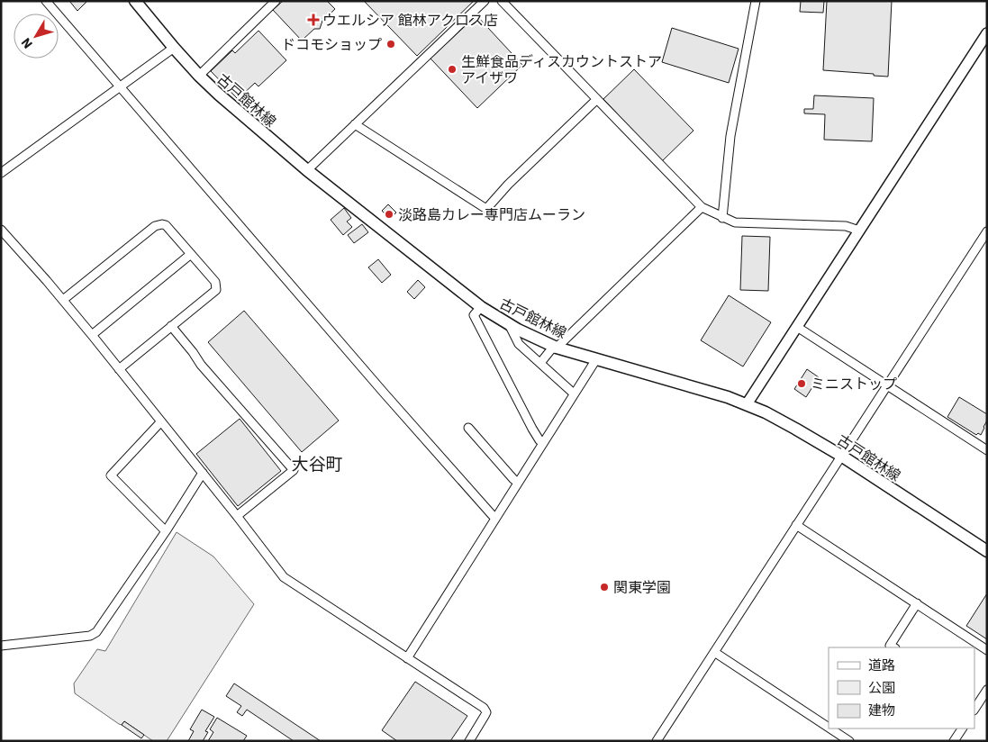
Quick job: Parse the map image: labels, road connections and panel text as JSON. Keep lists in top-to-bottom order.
{
  "streets": {
    "main road": ["古戸館林線"]
  },
  "districts": ["大谷町"],
  "places": {
    "health": ["ウエルシア 館林アクロス店"],
    "other": [
      "ドコモショップ",
      "生鮮食品ディスカウントストア アイザワ",
      "淡路島カレー専門店ムーラン",
      "ミニストップ",
      "関東学園"
    ]
  },
  "legend": ["道路", "公園", "建物"],
  "north": "bottom left"
}
